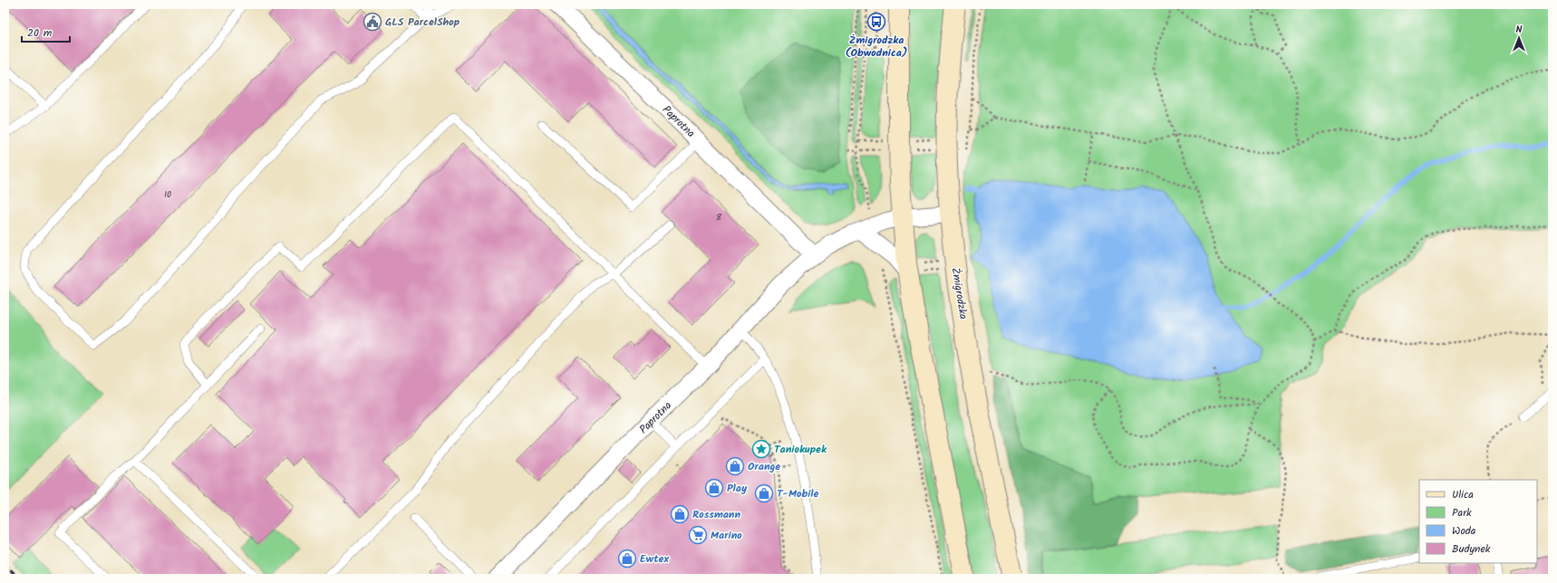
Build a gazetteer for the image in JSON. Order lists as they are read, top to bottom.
{
  "streets": {
    "main road": ["Żmigrodzka"],
    "street": ["Paprotna"]
  },
  "crossings": [
    ["Paprotna", "Żmigrodzka"]
  ],
  "places": {
    "public building": ["GLS ParcelShop"],
    "bus stop": ["Żmigrodzka (Obwodnica)"],
    "place": ["Taniokupek"],
    "shop": [
      "Orange",
      "Play",
      "T-Mobile",
      "Rossmann",
      "Ewtex"
    ],
    "supermarket": ["Marino"]
  },
  "house_numbers": ["10", "8"],
  "legend": [
    "Ulica",
    "Park",
    "Woda",
    "Budynek"
  ],
  "scale_bar": "20 m",
  "north": "top"
}
